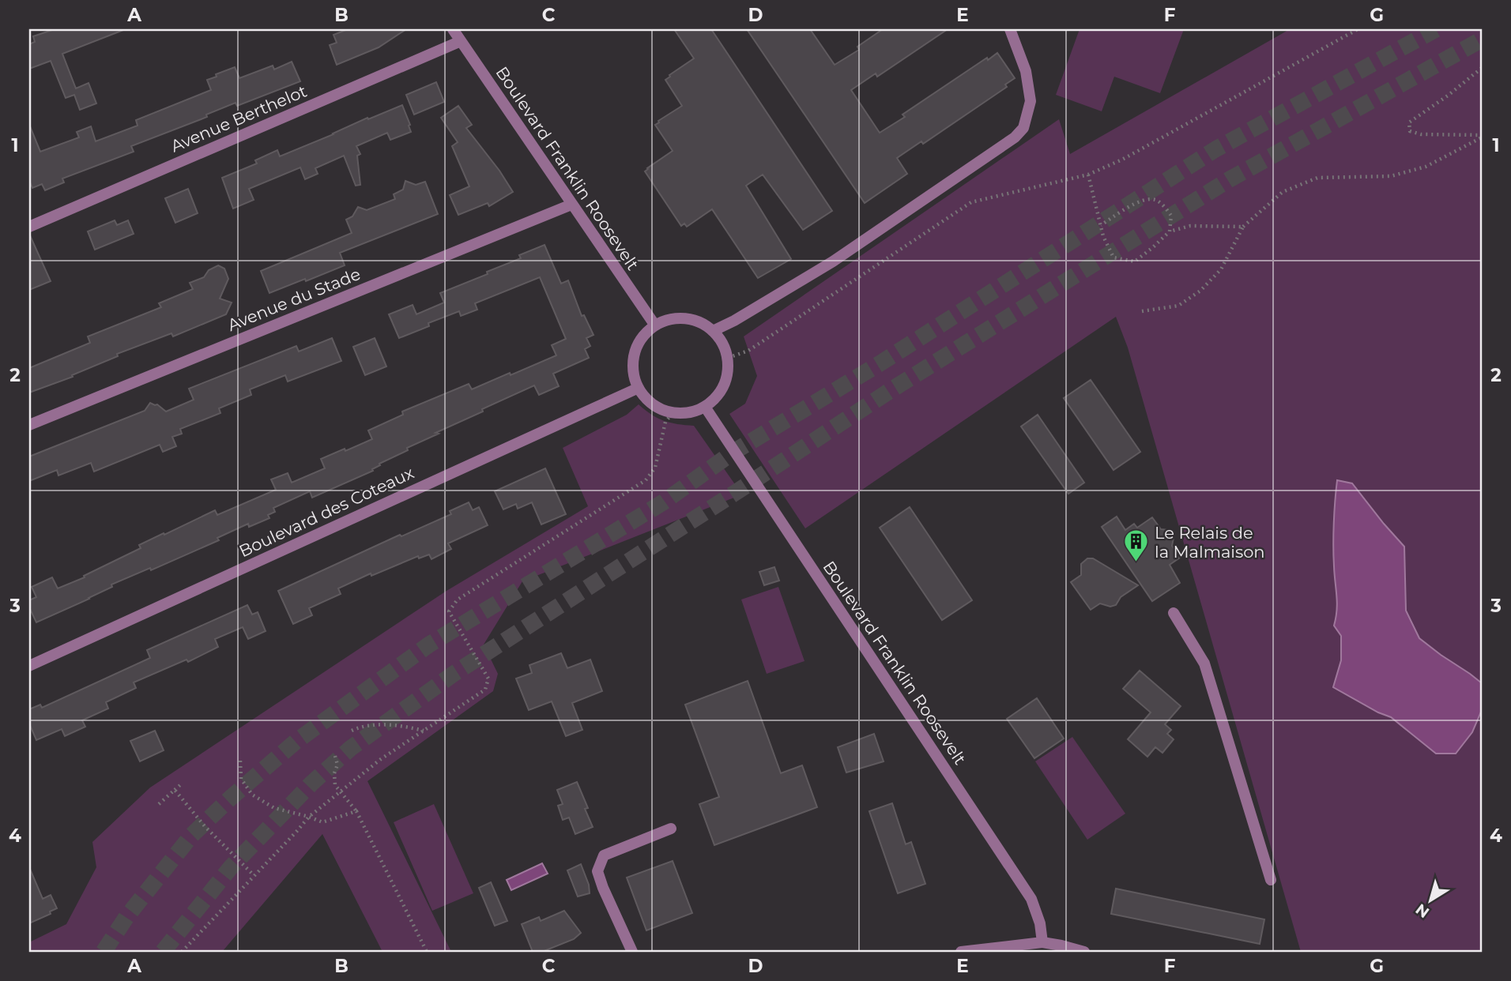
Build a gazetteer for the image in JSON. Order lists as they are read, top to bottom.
{
  "streets": {
    "street": [
      "Avenue Berthelot",
      "Boulevard Franklin Roosevelt",
      "Avenue du Stade",
      "Boulevard des Coteaux"
    ]
  },
  "crossings": [
    ["Avenue Berthelot", "Boulevard Franklin Roosevelt"],
    ["Boulevard Franklin Roosevelt", "Avenue du Stade"],
    ["Boulevard Franklin Roosevelt", "Boulevard des Coteaux"]
  ],
  "places": {
    "building": ["Le Relais de la Malmaison"]
  },
  "north": "bottom left",
  "grid": {
    "columns": [
      "A",
      "B",
      "C",
      "D",
      "E",
      "F",
      "G"
    ],
    "rows": [
      "1",
      "2",
      "3",
      "4"
    ]
  }
}
